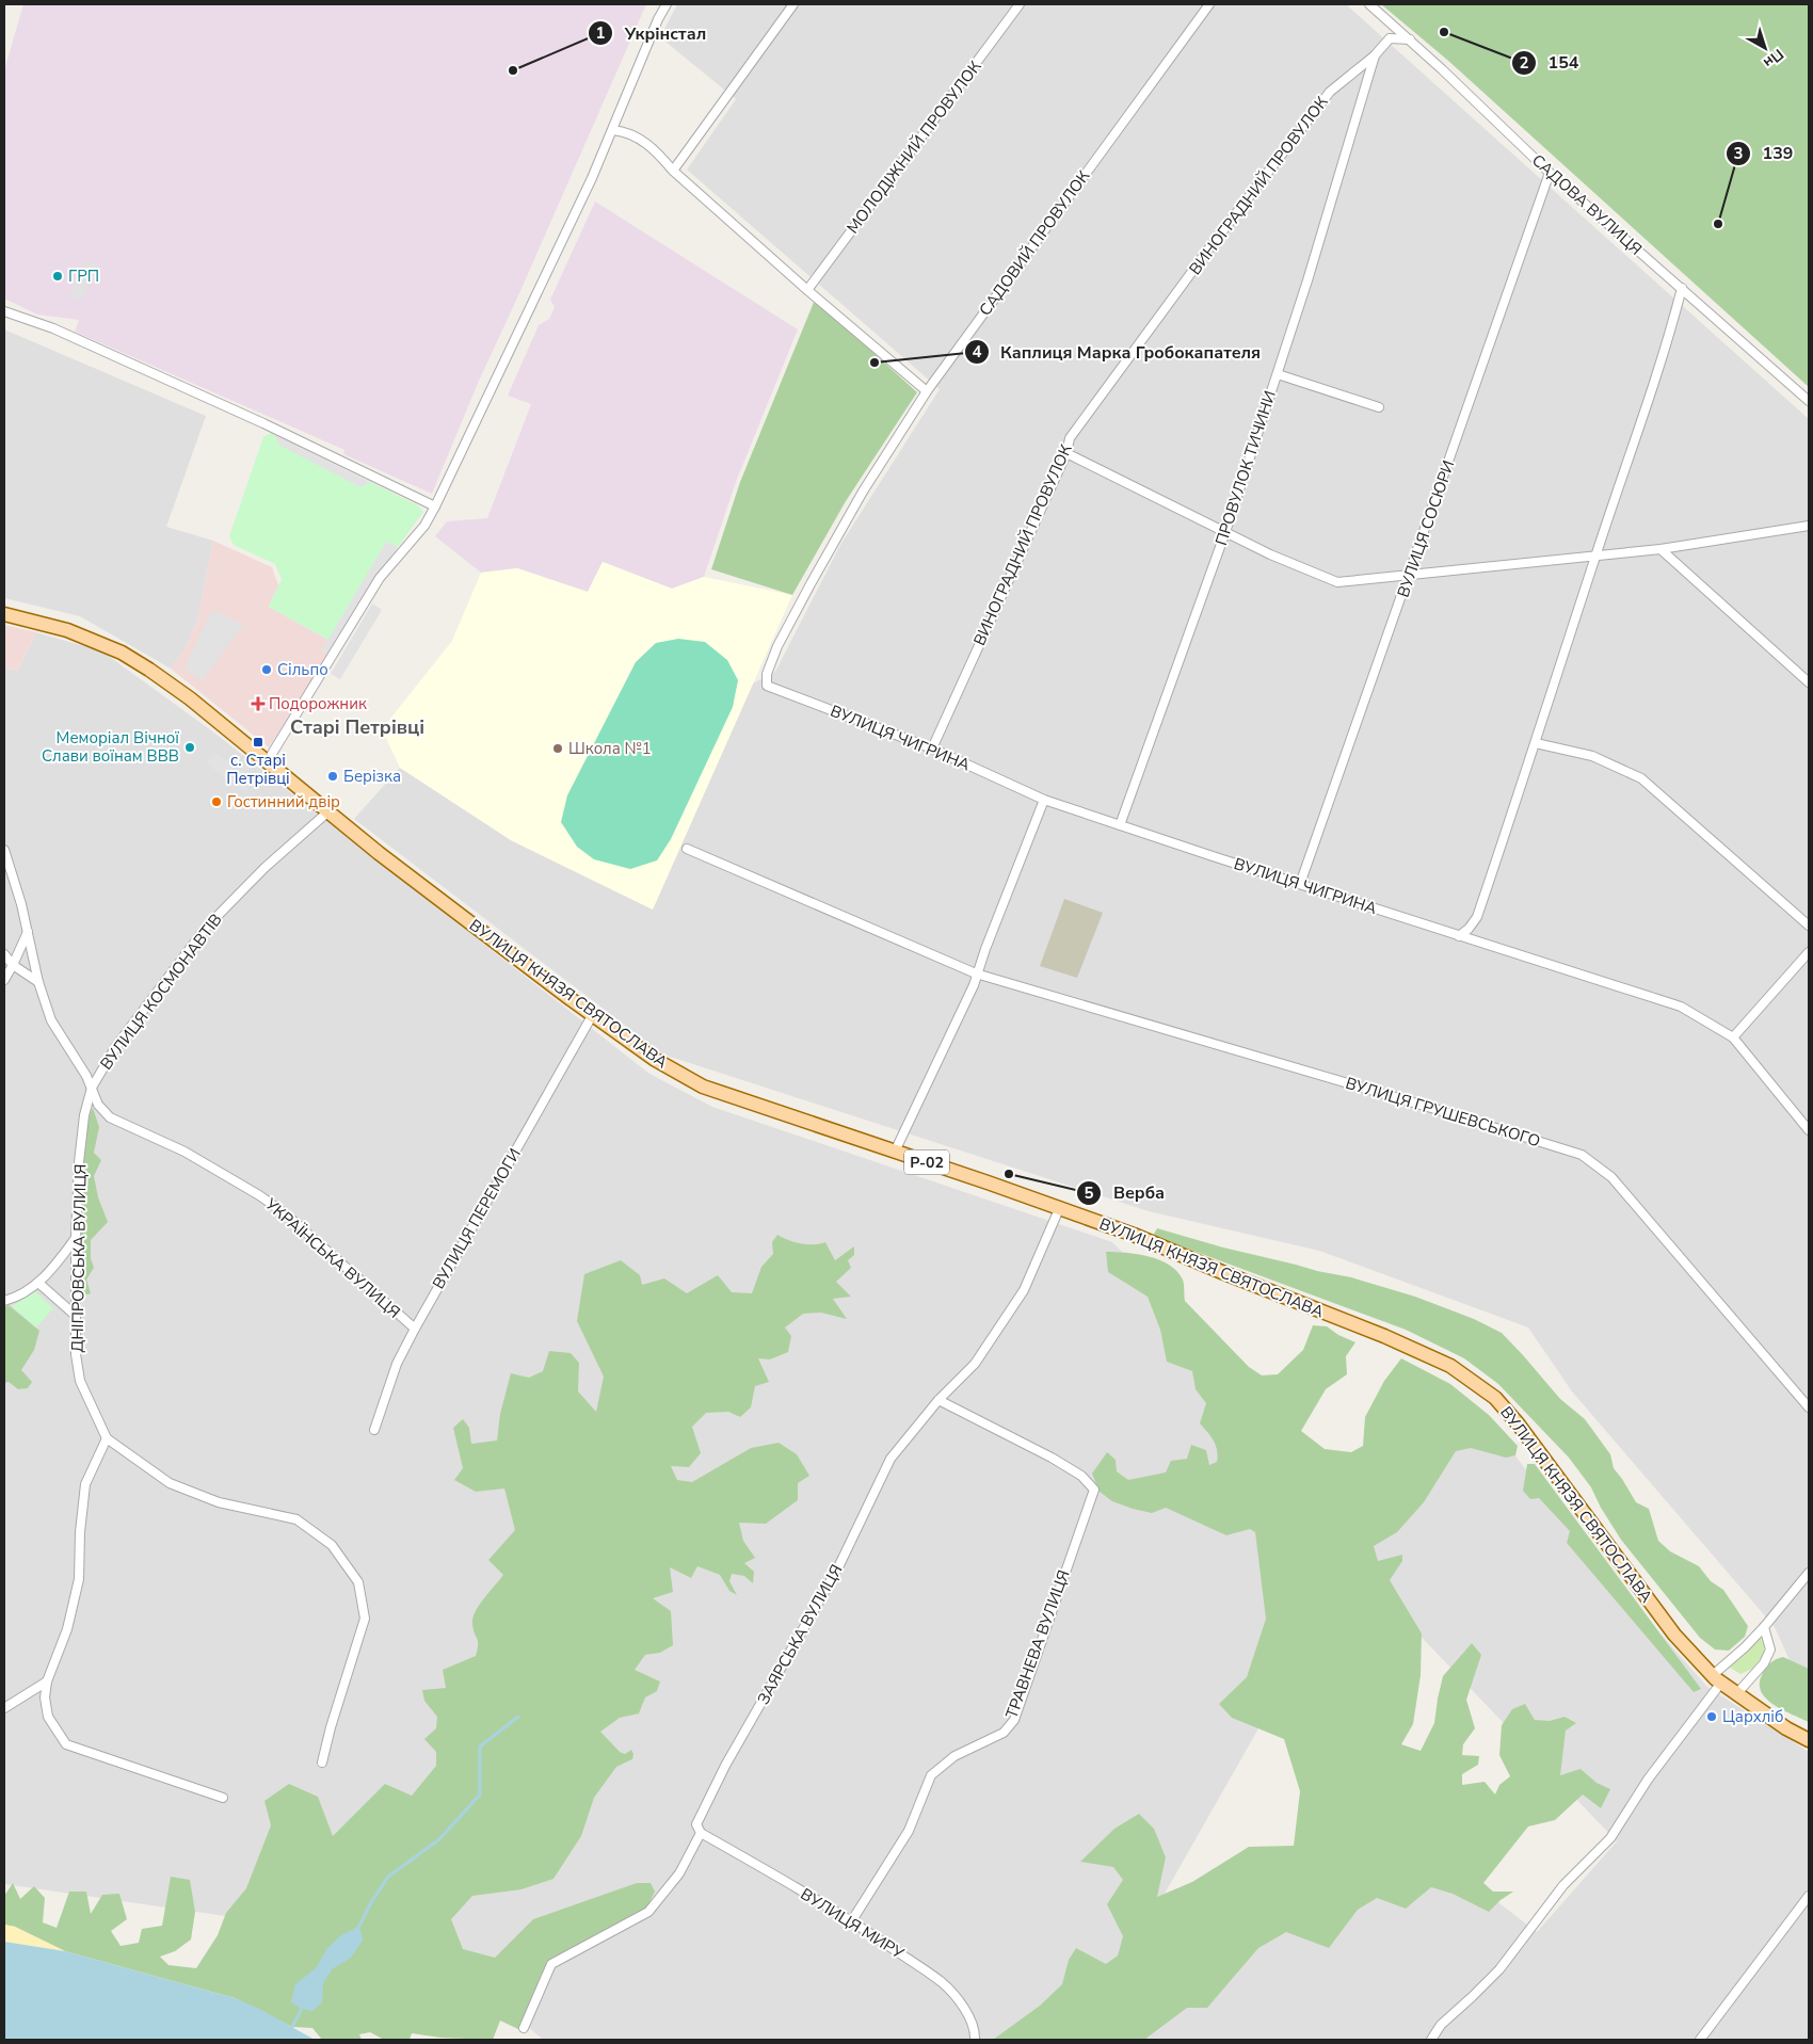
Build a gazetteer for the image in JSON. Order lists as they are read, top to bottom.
{
  "streets": {
    "main road": ["ВУЛИЦЯ КНЯЗЯ СВЯТОСЛАВА", "Р-02"],
    "street": [
      "МОЛОДІЖНИЙ ПРОВУЛОК",
      "ВИНОГРАДНИЙ ПРОВУЛОК",
      "САДОВА ВУЛИЦЯ",
      "САДОВИЙ ПРОВУЛОК",
      "ПРОВУЛОК ТИЧИНИ",
      "ВУЛИЦЯ СОСЮРИ",
      "ВУЛИЦЯ ЧИГРИНА",
      "ВУЛИЦЯ КОСМОНАВТІВ",
      "ВУЛИЦЯ ГРУШЕВСЬКОГО",
      "ВУЛИЦЯ ПЕРЕМОГИ",
      "ДНІПРОВСЬКА ВУЛИЦЯ",
      "УКРАЇНСЬКА ВУЛИЦЯ",
      "ЗАЯРСЬКА ВУЛИЦЯ",
      "ТРАВНЕВА ВУЛИЦЯ",
      "ВУЛИЦЯ МИРУ"
    ]
  },
  "crossings": [
    ["ВИНОГРАДНИЙ ПРОВУЛОК", "ПРОВУЛОК ТИЧИНИ"],
    ["ВИНОГРАДНИЙ ПРОВУЛОК", "ВУЛИЦЯ ЧИГРИНА"],
    ["САДОВА ВУЛИЦЯ", "ВУЛИЦЯ СОСЮРИ"],
    ["САДОВИЙ ПРОВУЛОК", "ВУЛИЦЯ ЧИГРИНА"],
    ["ПРОВУЛОК ТИЧИНИ", "ВУЛИЦЯ ЧИГРИНА"],
    ["ВУЛИЦЯ СОСЮРИ", "ВУЛИЦЯ ЧИГРИНА"],
    ["ВУЛИЦЯ КОСМОНАВТІВ", "ВУЛИЦЯ КНЯЗЯ СВЯТОСЛАВА"],
    ["ВУЛИЦЯ КОСМОНАВТІВ", "ДНІПРОВСЬКА ВУЛИЦЯ"],
    ["ВУЛИЦЯ КОСМОНАВТІВ", "УКРАЇНСЬКА ВУЛИЦЯ"],
    ["ВУЛИЦЯ КНЯЗЯ СВЯТОСЛАВА", "ВУЛИЦЯ ПЕРЕМОГИ"],
    ["ВУЛИЦЯ КНЯЗЯ СВЯТОСЛАВА", "ЗАЯРСЬКА ВУЛИЦЯ"],
    ["ВУЛИЦЯ ПЕРЕМОГИ", "УКРАЇНСЬКА ВУЛИЦЯ"],
    ["ДНІПРОВСЬКА ВУЛИЦЯ", "УКРАЇНСЬКА ВУЛИЦЯ"],
    ["ЗАЯРСЬКА ВУЛИЦЯ", "ТРАВНЕВА ВУЛИЦЯ"],
    ["ЗАЯРСЬКА ВУЛИЦЯ", "ВУЛИЦЯ МИРУ"],
    ["ТРАВНЕВА ВУЛИЦЯ", "ВУЛИЦЯ МИРУ"]
  ],
  "districts": ["Старі Петрівці"],
  "places": {
    "other": [
      "154",
      "Укрінстал",
      "139",
      "ГРП",
      "Каплиця Марка Гробокапателя",
      "Сільпо",
      "Меморіал Вічної Слави воїнам ВВВ",
      "Школа №1",
      "Берізка",
      "Гостинний двір",
      "Верба",
      "Цархліб"
    ],
    "health": ["Подорожник"],
    "transit": ["с. Старі Петрівці"]
  },
  "north": "bottom right"
}
